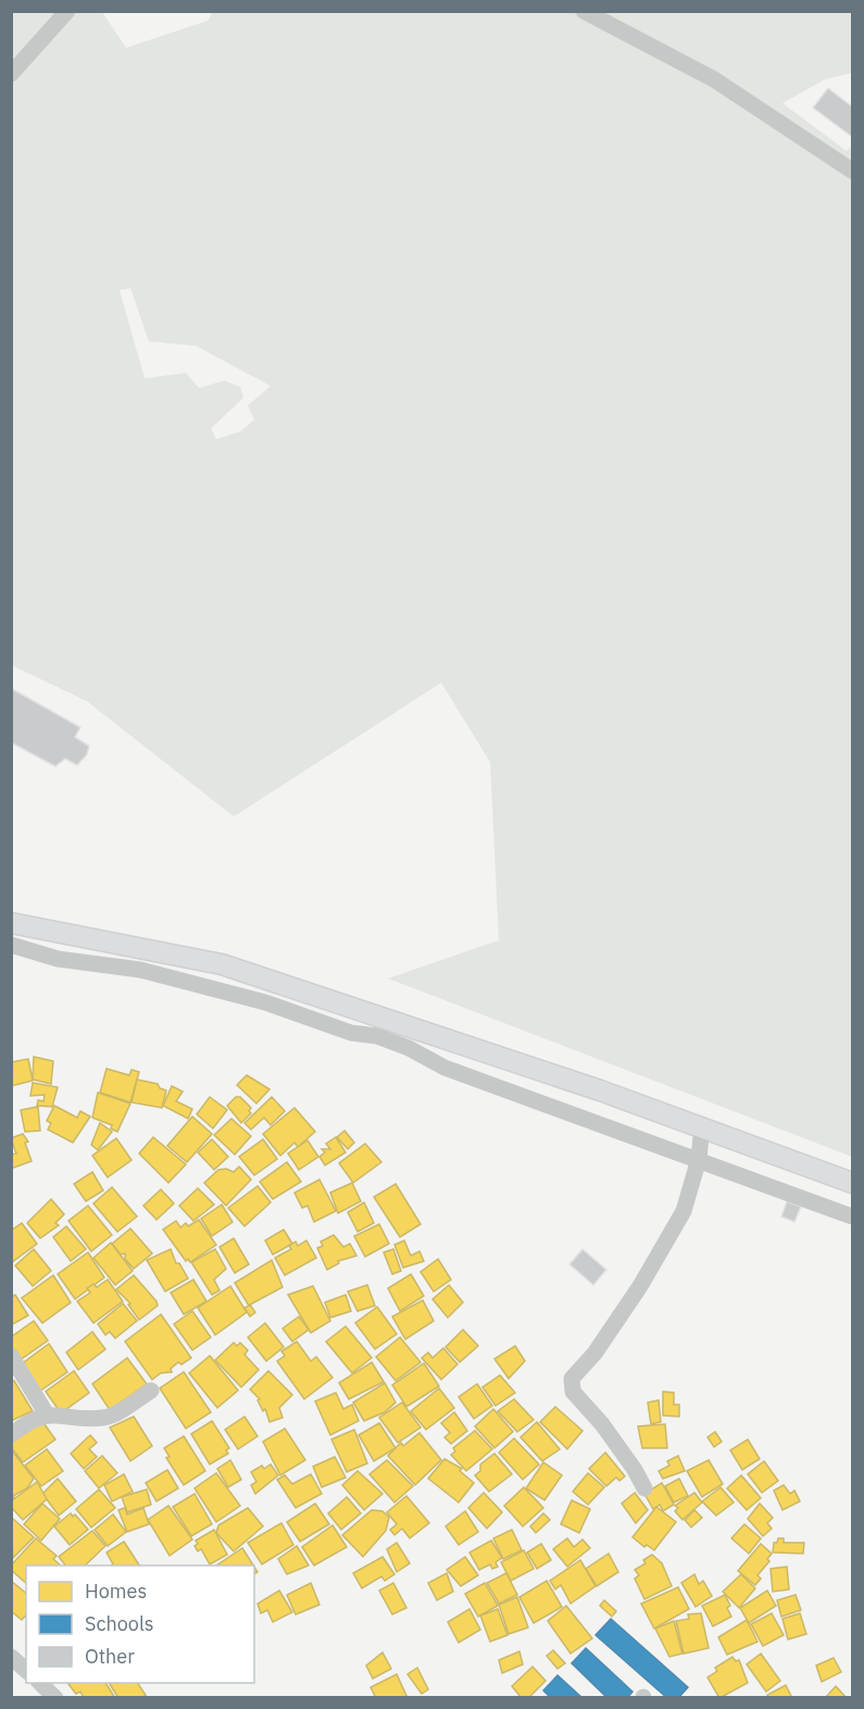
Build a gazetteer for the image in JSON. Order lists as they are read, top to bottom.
{
  "legend": ["Homes", "Schools", "Other"]
}
